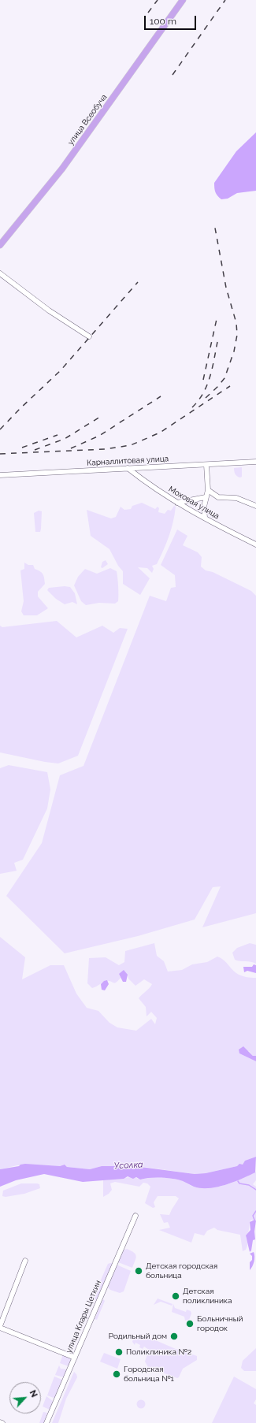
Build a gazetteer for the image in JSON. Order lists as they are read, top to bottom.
{
  "streets": {
    "main road": ["улица Всеобуча"],
    "street": ["Карналлитовая улица", "Моховая улица", "улица Клары Цеткин"]
  },
  "crossings": [
    ["Карналлитовая улица", "Моховая улица"]
  ],
  "water": ["Усолка"],
  "places": [
    "Детская городская больница",
    "Детская поликлиника",
    "Больничный городок",
    "Родильный дом",
    "Поликлиника №2",
    "Городская больница №1"
  ],
  "scale_bar": "100 m",
  "north": "top right"
}
